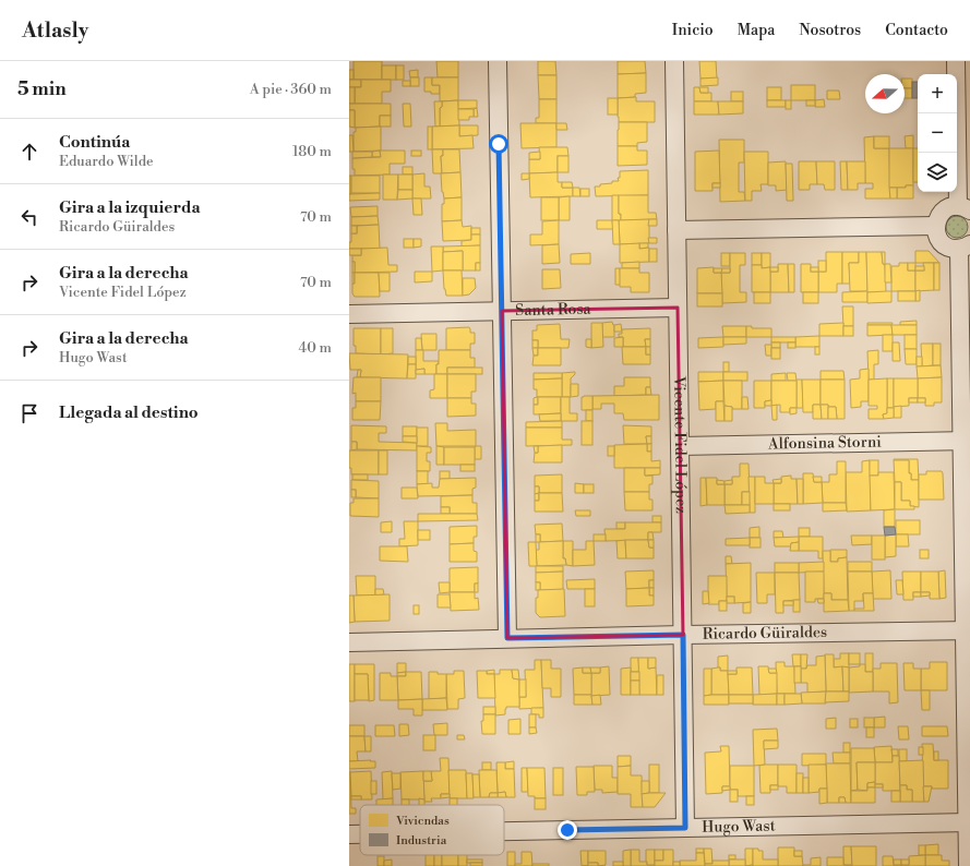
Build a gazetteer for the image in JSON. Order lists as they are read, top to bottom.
{
  "streets": {
    "street": [
      "Santa Rosa",
      "Alfonsina Storni",
      "Vicente Fidel López",
      "Ricardo Güiraldes",
      "Hugo Wast"
    ]
  },
  "crossings": [
    ["Santa Rosa", "Vicente Fidel López"],
    ["Alfonsina Storni", "Vicente Fidel López"],
    ["Vicente Fidel López", "Ricardo Güiraldes"],
    ["Vicente Fidel López", "Hugo Wast"]
  ],
  "legend": ["Viviendas", "Industria"],
  "north": "left",
  "page": {
    "header": "Atlasly",
    "nav": [
      "Inicio",
      "Mapa",
      "Nosotros",
      "Contacto"
    ],
    "heading": ["5 min", "A pie · 360 m"],
    "map_buttons": ["+", "−"],
    "list": [
      ["Continúa", "Eduardo Wilde", "180 m"],
      ["Gira a la izquierda", "Ricardo Güiraldes", "70 m"],
      ["Gira a la derecha", "Vicente Fidel López", "70 m"],
      ["Gira a la derecha", "Hugo Wast", "40 m"],
      "Llegada al destino"
    ]
  }
}
